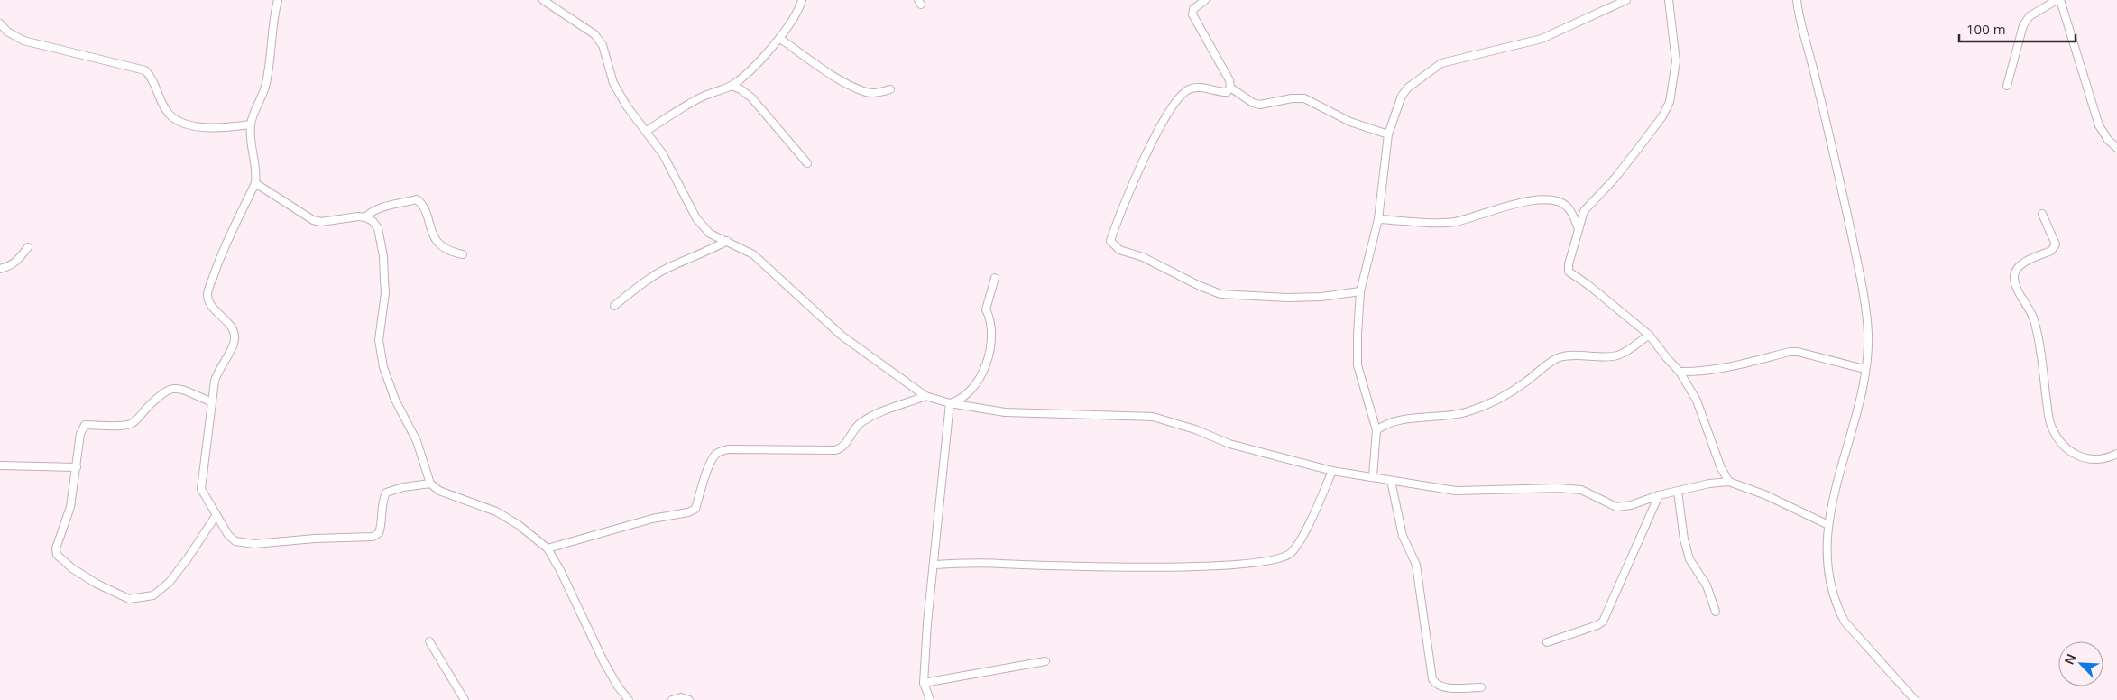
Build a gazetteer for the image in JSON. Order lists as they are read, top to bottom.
{
  "scale_bar": "100 m",
  "north": "top left"
}
